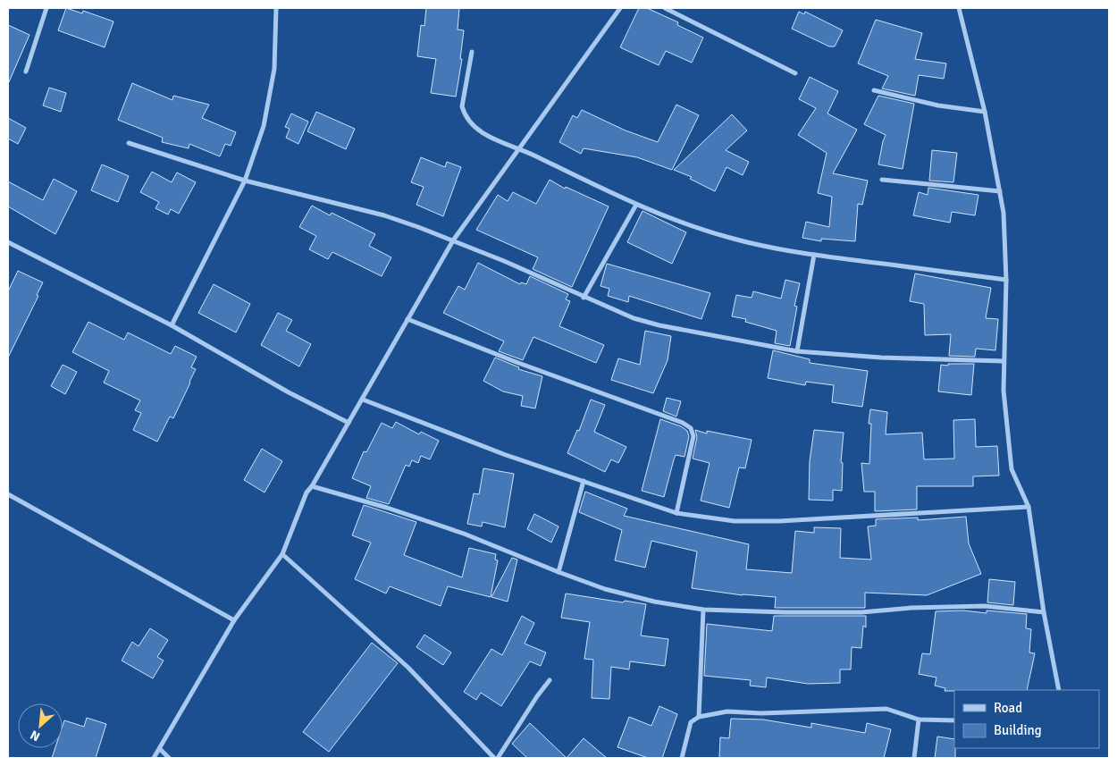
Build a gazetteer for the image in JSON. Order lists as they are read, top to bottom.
{
  "legend": ["Road", "Building"],
  "north": "bottom left"
}
